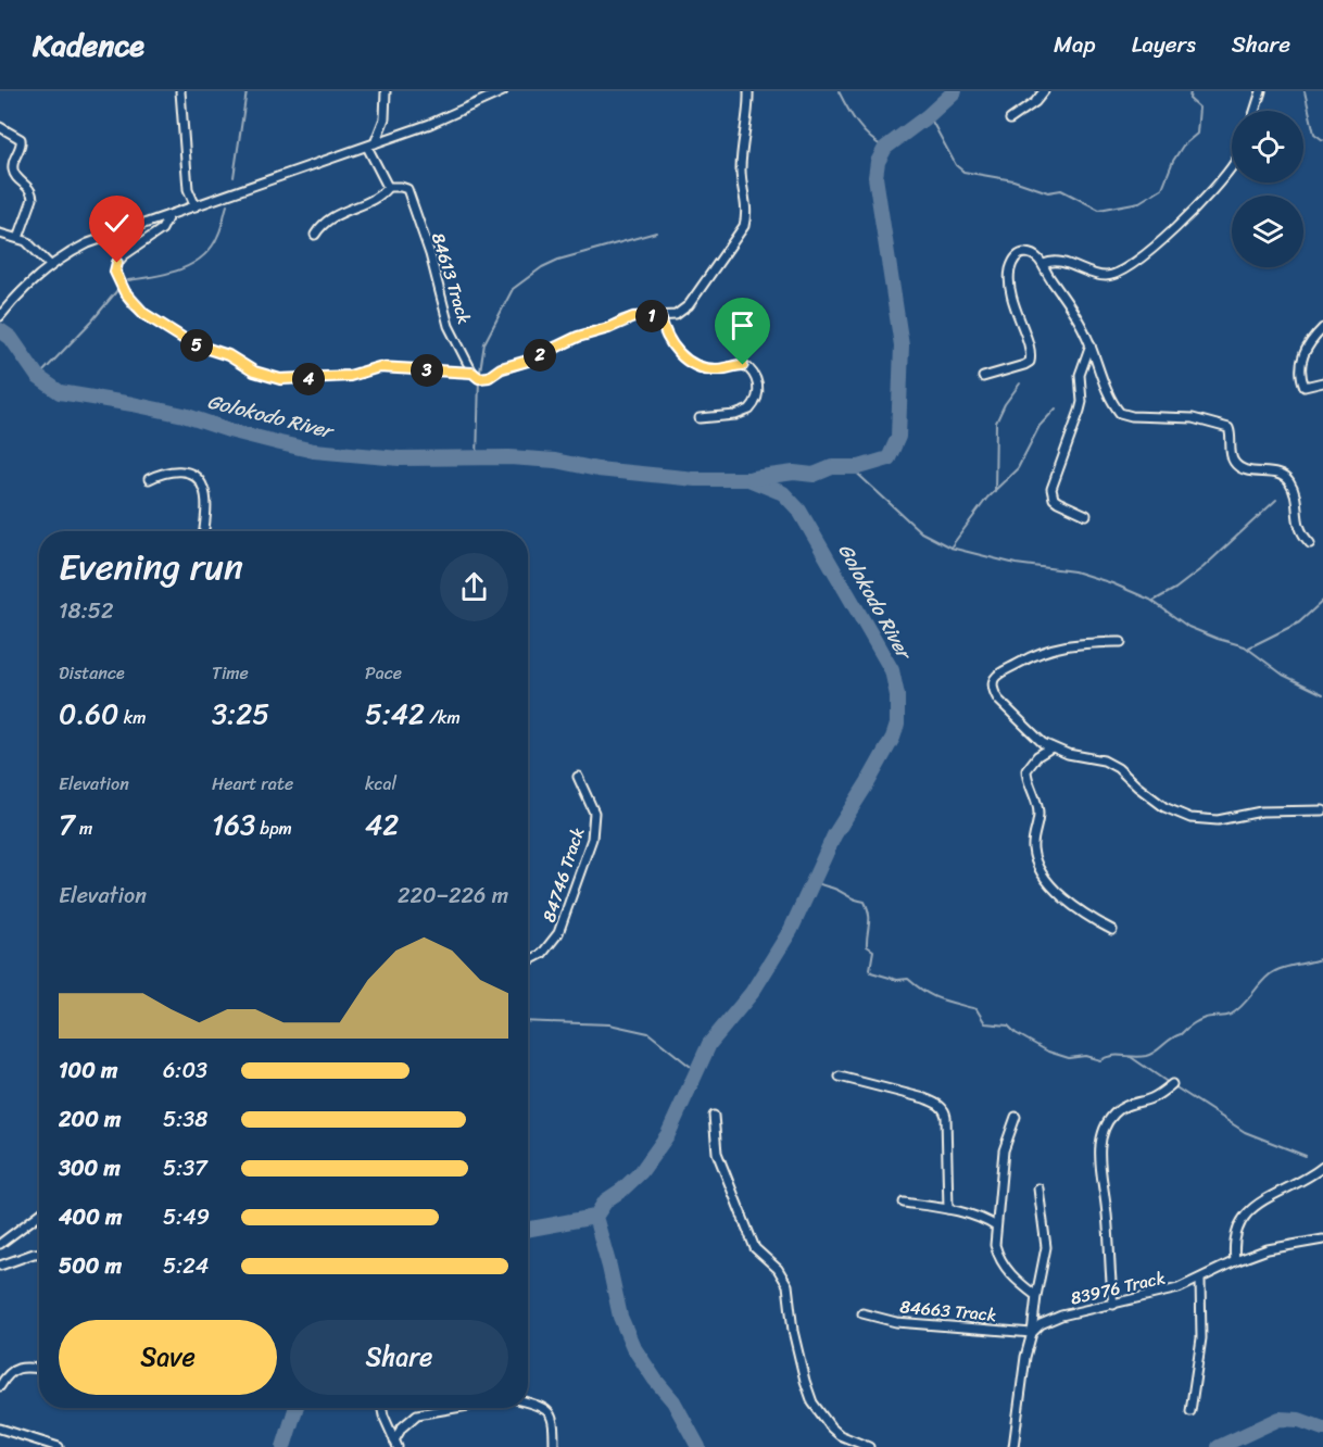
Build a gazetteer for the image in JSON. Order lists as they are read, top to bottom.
{
  "streets": {
    "street": [
      "84613 Track",
      "84746 Track",
      "83976 Track",
      "84663 Track"
    ]
  },
  "crossings": [
    ["83976 Track", "84663 Track"]
  ],
  "water": ["Golokodo River"],
  "page": {
    "header": "Kadence",
    "nav": ["Map", "Layers", "Share"],
    "pins": [
      "1",
      "5",
      "2",
      "3",
      "4"
    ],
    "heading": ["Evening run", "18:52"],
    "stats": [
      ["Distance", "0.60 km"],
      ["Time", "3:25"],
      ["Pace", "5:42 /km"],
      ["Elevation", "7 m"],
      ["Heart rate", "163 bpm"],
      ["kcal", "42"]
    ],
    "chart": ["Elevation", "220–226 m"],
    "list": [
      {
        "name": "100 m",
        "note": "6:03"
      },
      {
        "name": "200 m",
        "note": "5:38"
      },
      {
        "name": "300 m",
        "note": "5:37"
      },
      {
        "name": "400 m",
        "note": "5:49"
      },
      {
        "name": "500 m",
        "note": "5:24"
      }
    ],
    "buttons": ["Save", "Share"]
  }
}
